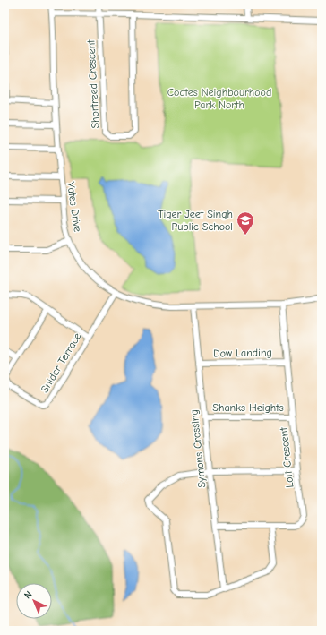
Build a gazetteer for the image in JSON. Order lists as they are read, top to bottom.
{
  "streets": {
    "street": [
      "Shortreed Crescent",
      "Yates Drive",
      "Dow Landing",
      "Snider Terrace",
      "Shanks Heights",
      "Symons Crossing",
      "Lott Crescent"
    ]
  },
  "crossings": [
    ["Yates Drive", "Snider Terrace"],
    ["Yates Drive", "Symons Crossing"],
    ["Yates Drive", "Lott Crescent"],
    ["Dow Landing", "Symons Crossing"],
    ["Dow Landing", "Lott Crescent"],
    ["Shanks Heights", "Symons Crossing"],
    ["Shanks Heights", "Lott Crescent"],
    ["Symons Crossing", "Lott Crescent"]
  ],
  "parks": ["Coates Neighbourhood Park North"],
  "places": {
    "school or university": ["Tiger Jeet Singh Public School"]
  },
  "north": "top left"
}
